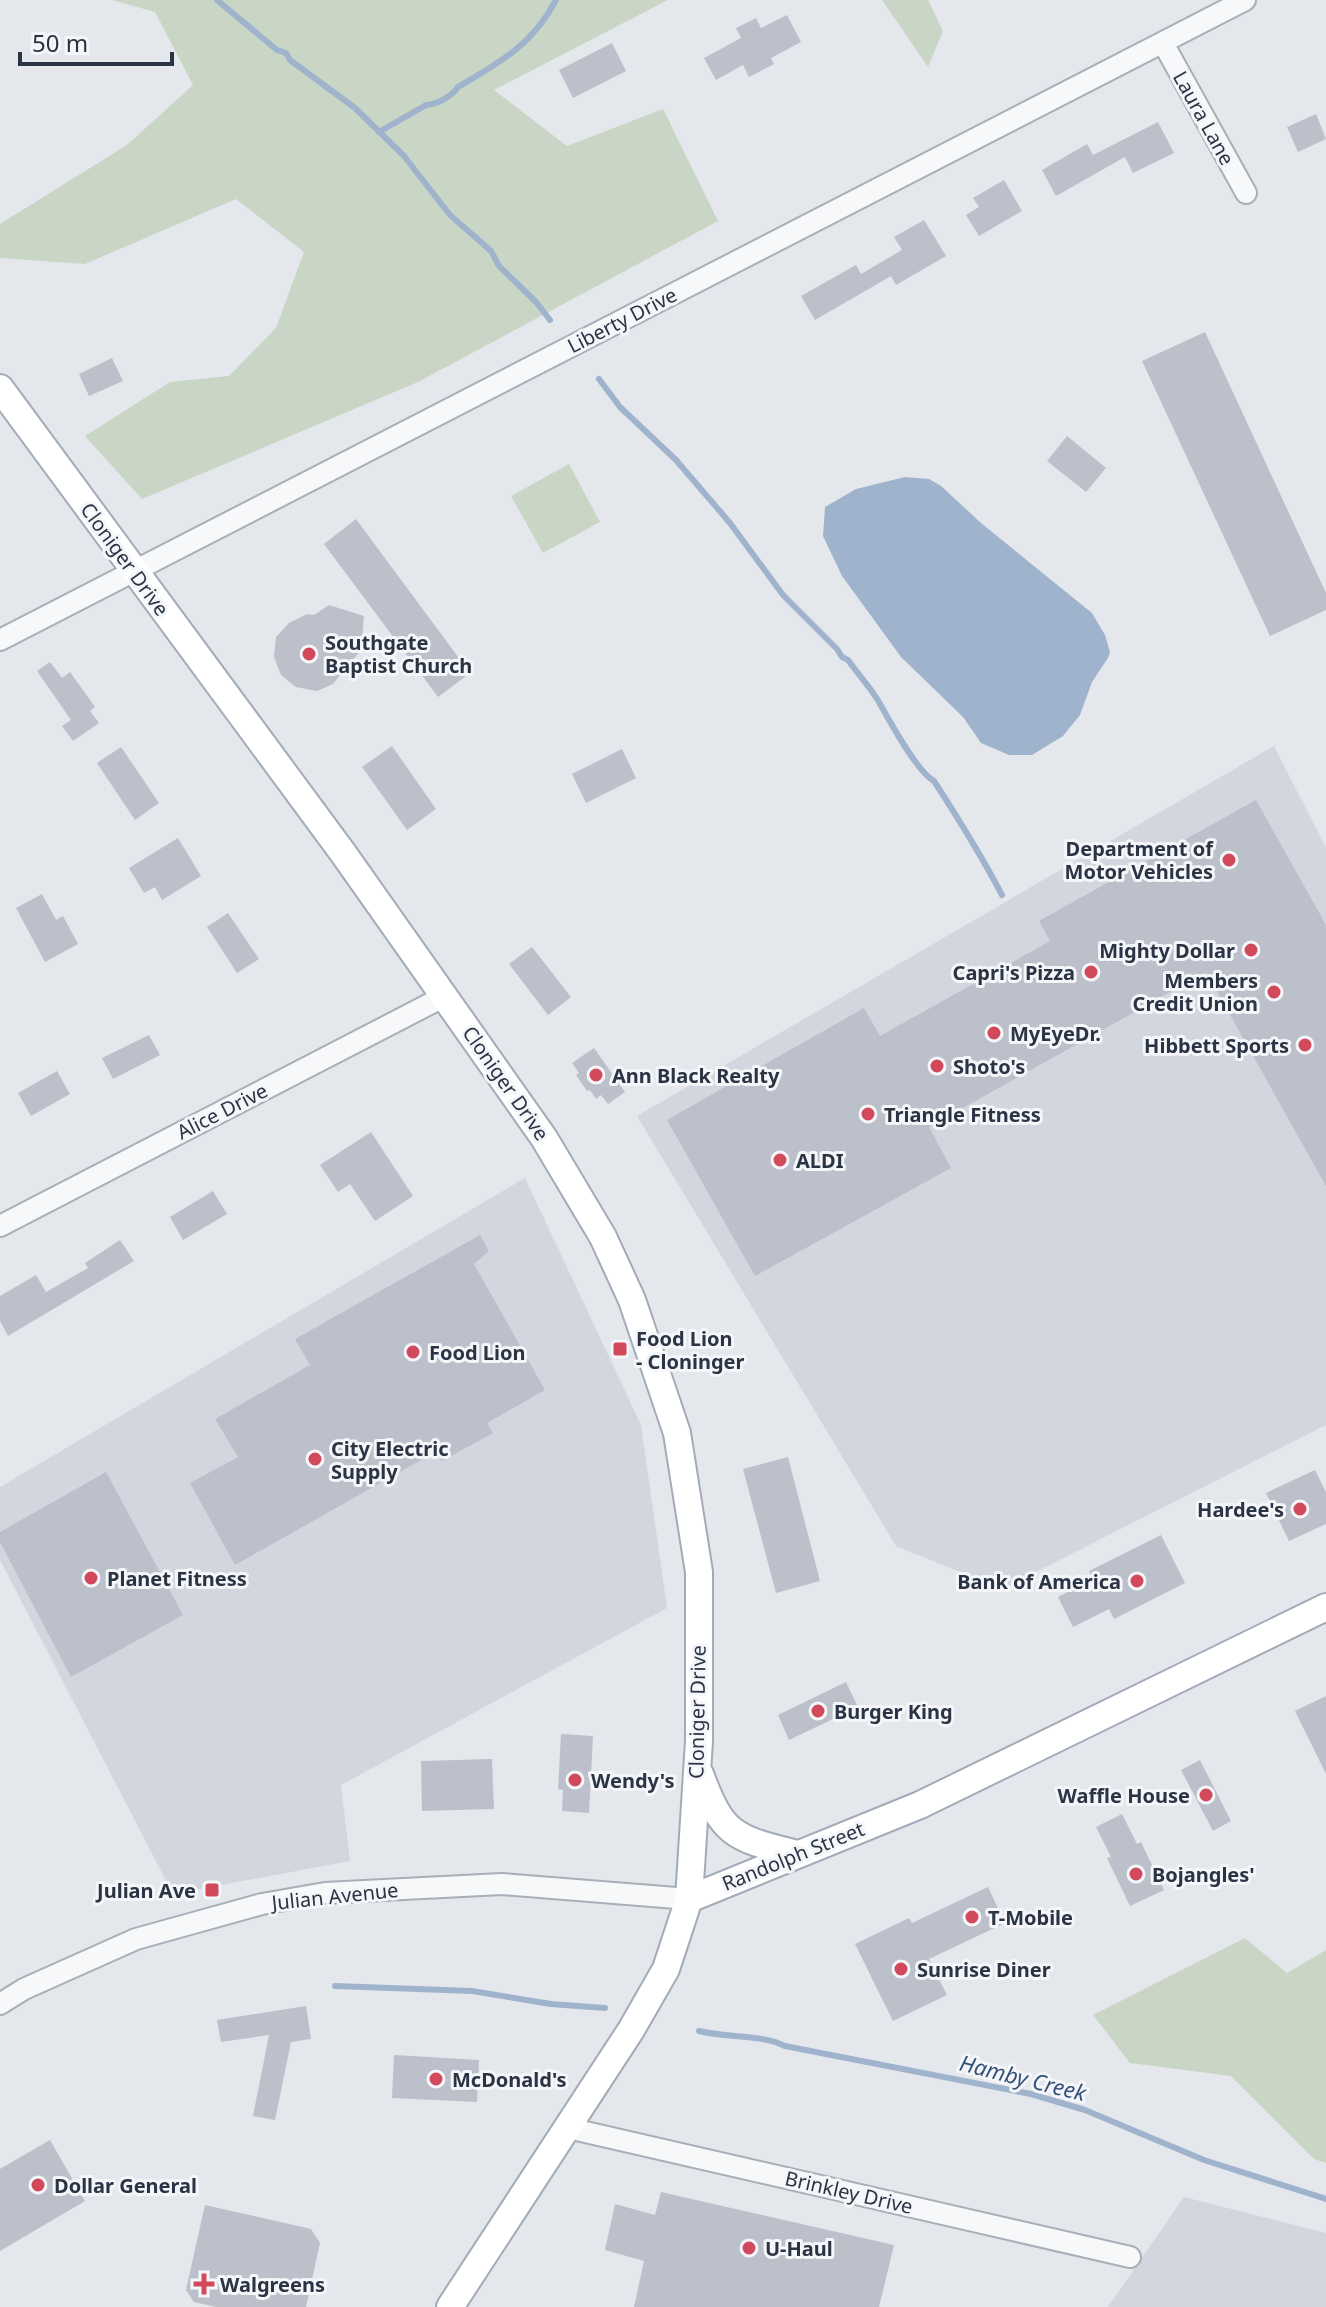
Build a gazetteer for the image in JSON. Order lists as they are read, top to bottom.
{
  "streets": {
    "main road": ["Cloniger Drive", "Randolph Street"],
    "street": [
      "Laura Lane",
      "Liberty Drive",
      "Alice Drive",
      "Julian Avenue",
      "Brinkley Drive"
    ]
  },
  "crossings": [
    ["Laura Lane", "Liberty Drive"],
    ["Liberty Drive", "Cloniger Drive"],
    ["Cloniger Drive", "Alice Drive"],
    ["Cloniger Drive", "Randolph Street"],
    ["Cloniger Drive", "Julian Avenue"],
    ["Randolph Street", "Julian Avenue"]
  ],
  "water": ["Hamby Creek"],
  "places": {
    "other": [
      "Southgate Baptist Church",
      "Department of Motor Vehicles",
      "Mighty Dollar",
      "Capri's Pizza",
      "Members Credit Union",
      "MyEyeDr.",
      "Hibbett Sports",
      "Shoto's",
      "Ann Black Realty",
      "Triangle Fitness",
      "ALDI",
      "Food Lion",
      "City Electric Supply",
      "Hardee's",
      "Planet Fitness",
      "Bank of America",
      "Burger King",
      "Wendy's",
      "Waffle House",
      "Bojangles'",
      "T-Mobile",
      "Sunrise Diner",
      "McDonald's",
      "Dollar General",
      "U-Haul"
    ],
    "transit": ["Food Lion - Cloninger", "Julian Ave"],
    "health": ["Walgreens"]
  },
  "scale_bar": "50 m"
}
